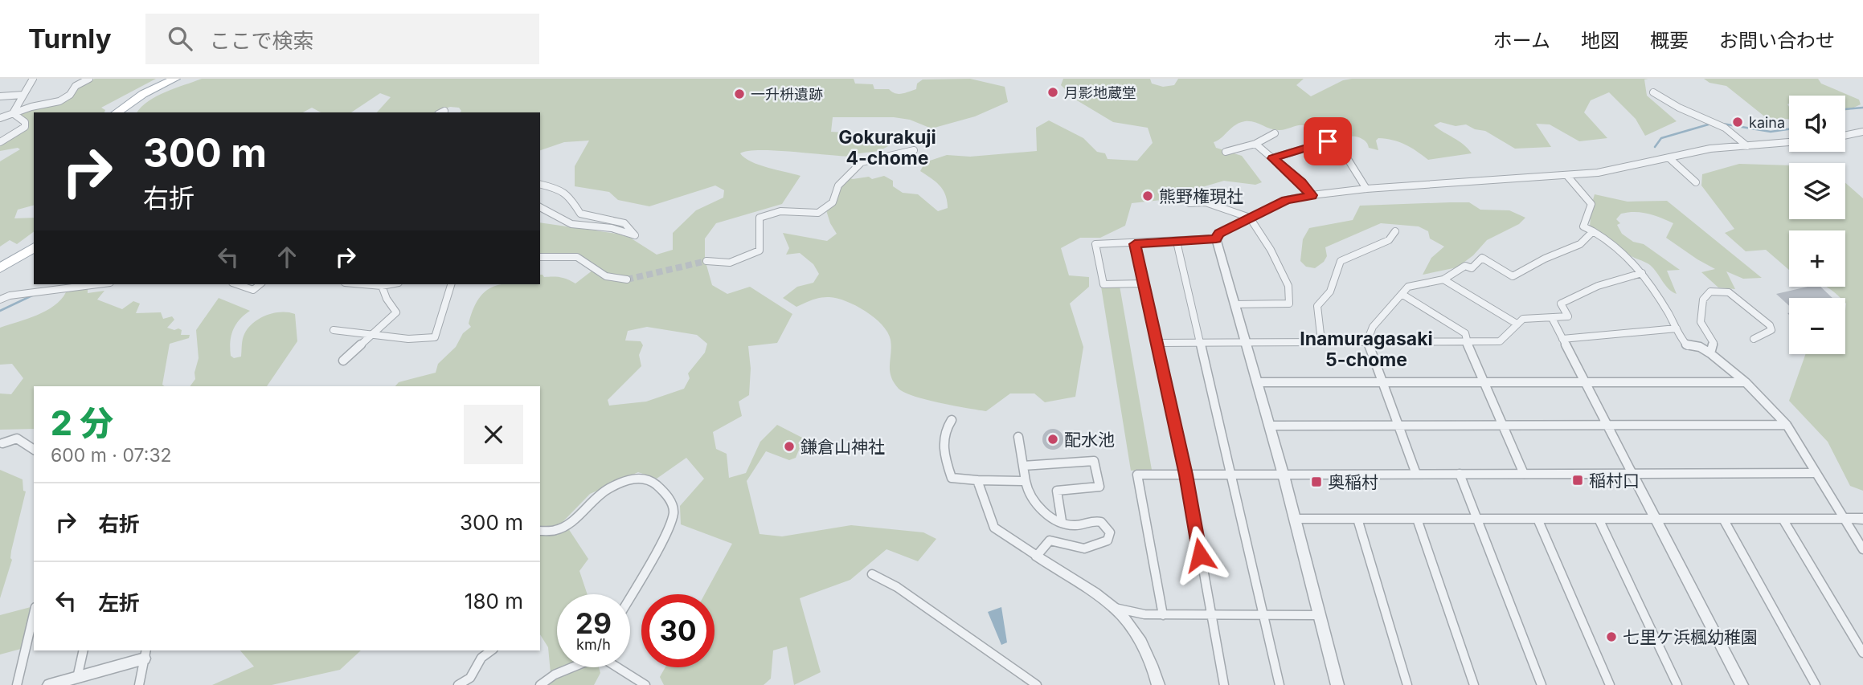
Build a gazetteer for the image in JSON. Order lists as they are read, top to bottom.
{
  "districts": ["Gokurakuji 4-chome", "Inamuragasaki 5-chome"],
  "places": {
    "other": [
      "月影地蔵堂",
      "一升枡遺跡",
      "kaina",
      "熊野権現社",
      "配水池",
      "鎌倉山神社",
      "七里ケ浜楓幼稚園"
    ],
    "transit": ["稲村口", "奥稲村"]
  },
  "page": {
    "header": "Turnly",
    "search": "ここで検索",
    "nav": [
      "ホーム",
      "地図",
      "概要",
      "お問い合わせ"
    ],
    "map_buttons": ["+", "−"],
    "turn": ["300 m", "右折"],
    "heading": ["2 分", "600 m · 07:32"],
    "list": [
      {
        "name": "右折",
        "value": "300 m"
      },
      {
        "name": "左折",
        "value": "180 m"
      }
    ],
    "speed": "29 km/h",
    "limit": "30"
  }
}
